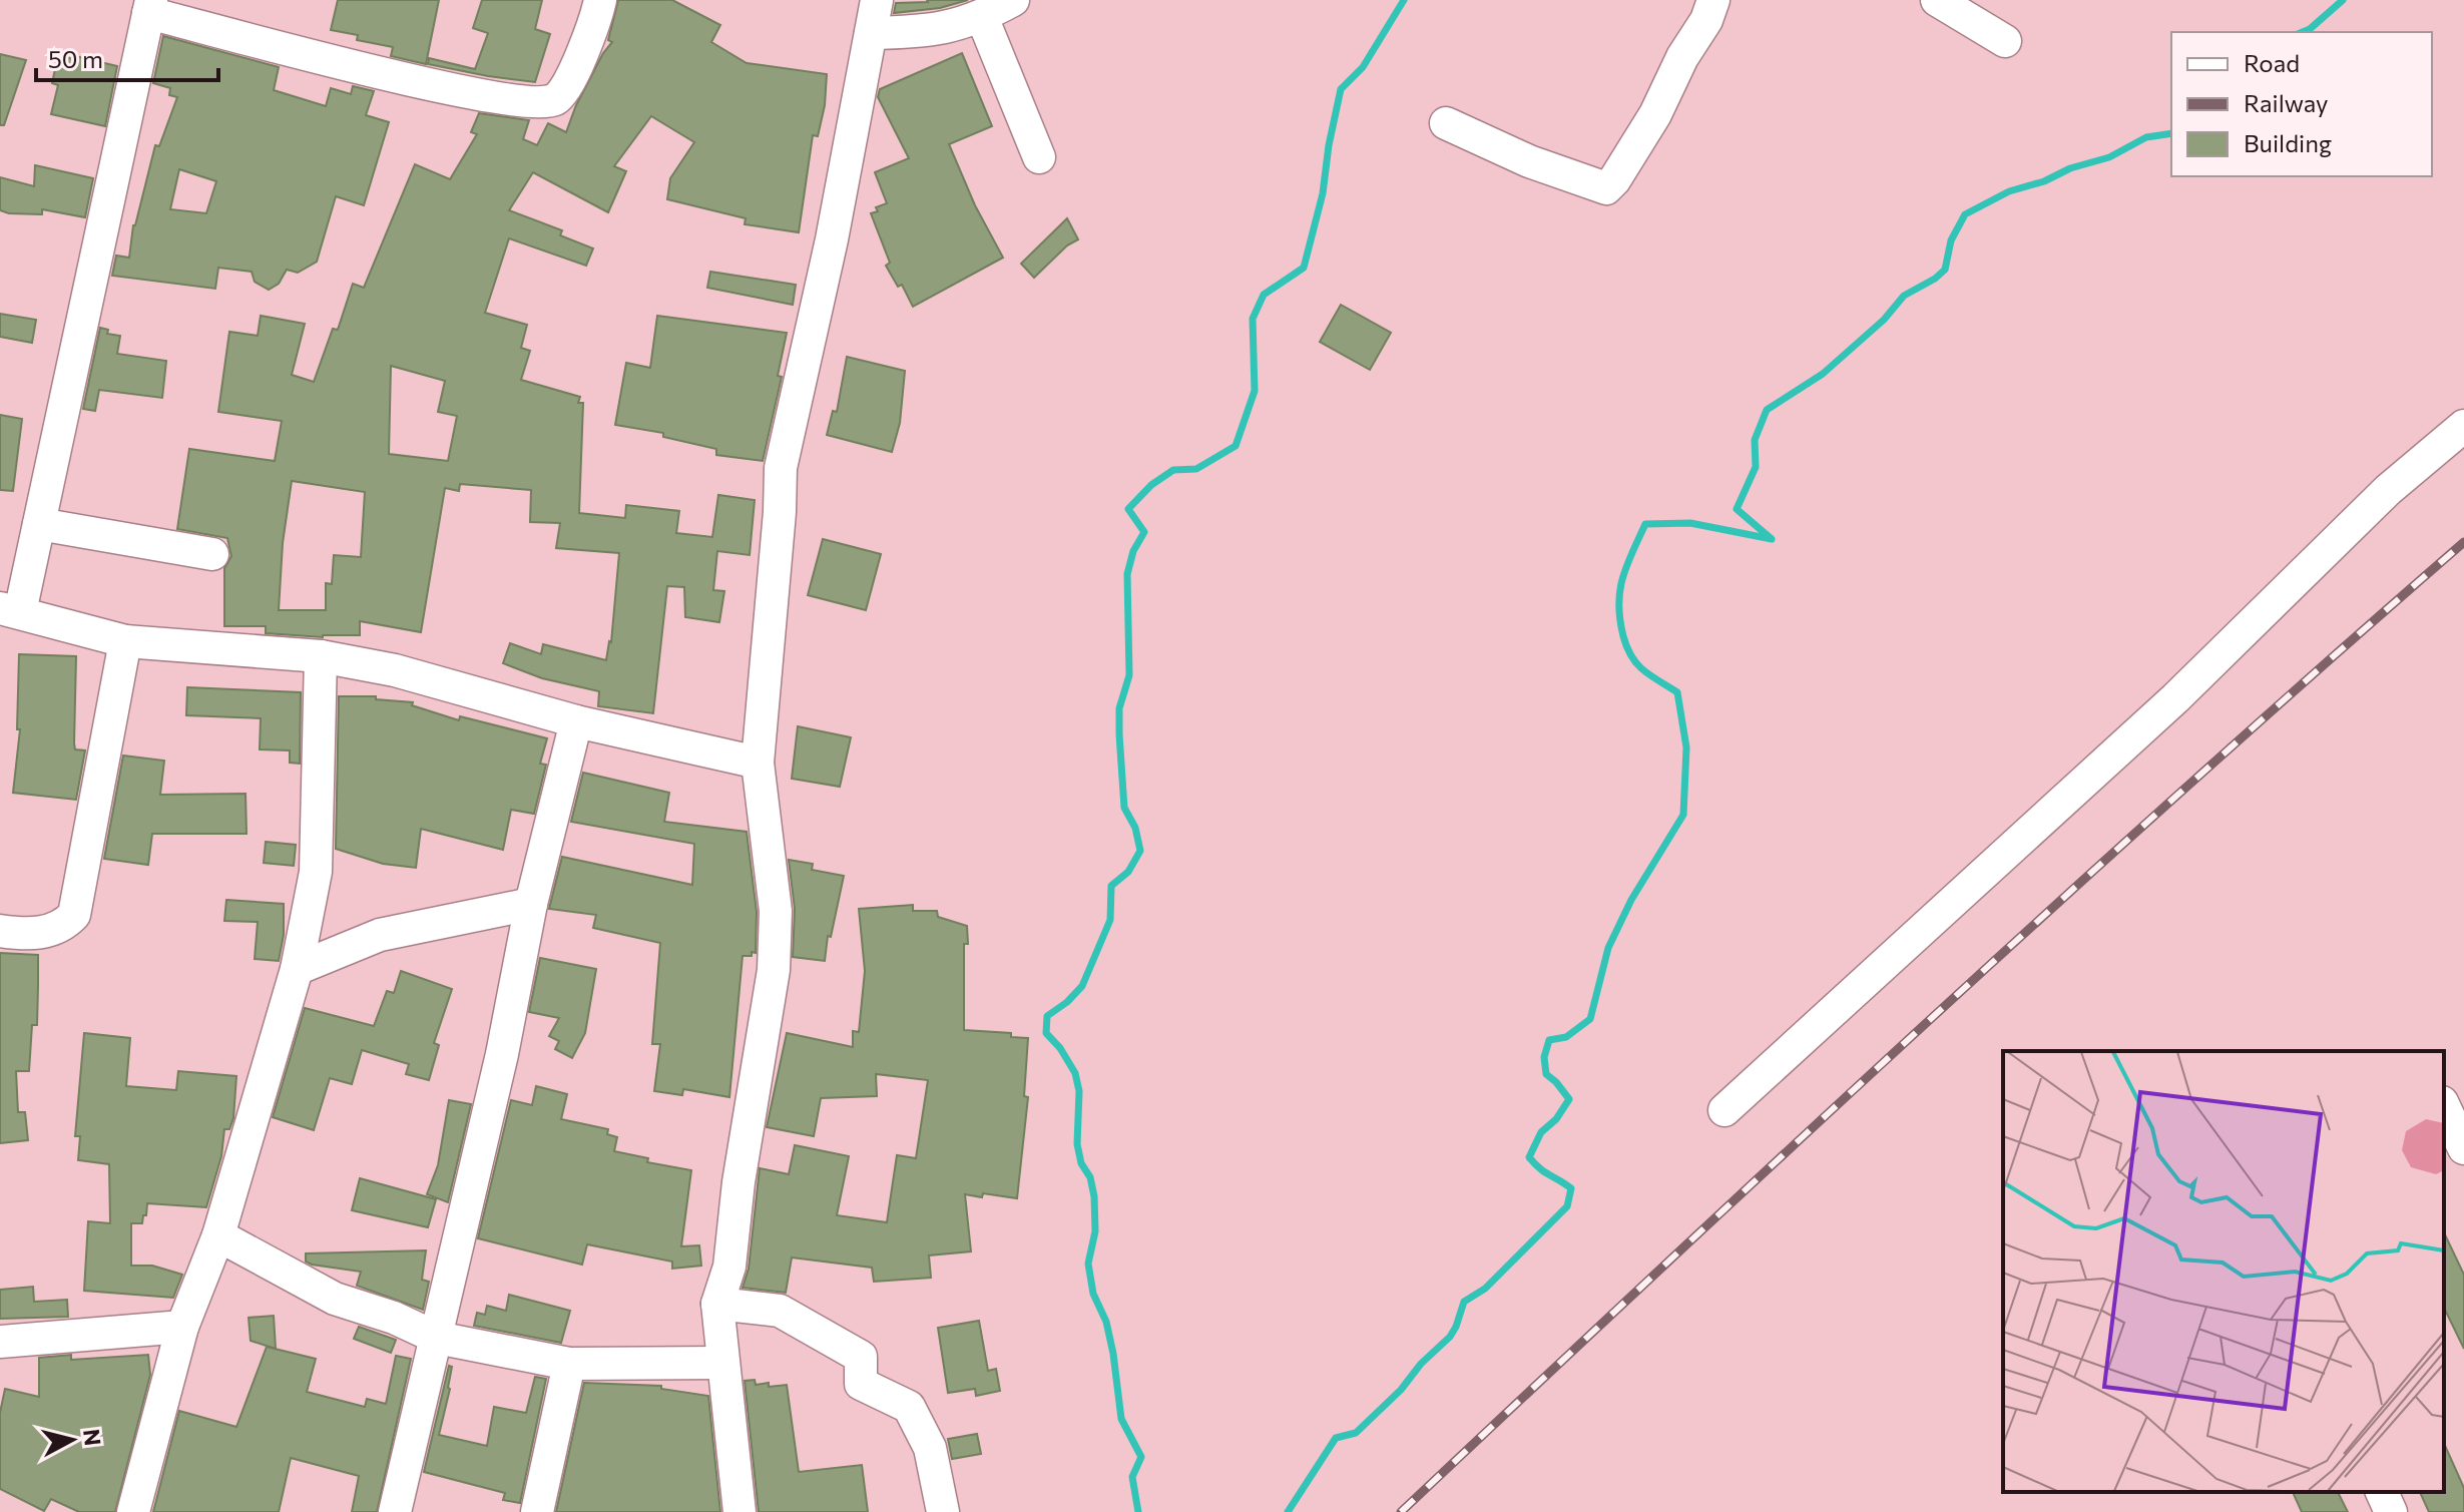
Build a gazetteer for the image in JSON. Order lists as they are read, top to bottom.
{
  "legend": ["Road", "Railway", "Building"],
  "scale_bar": "50 m",
  "north": "right"
}
